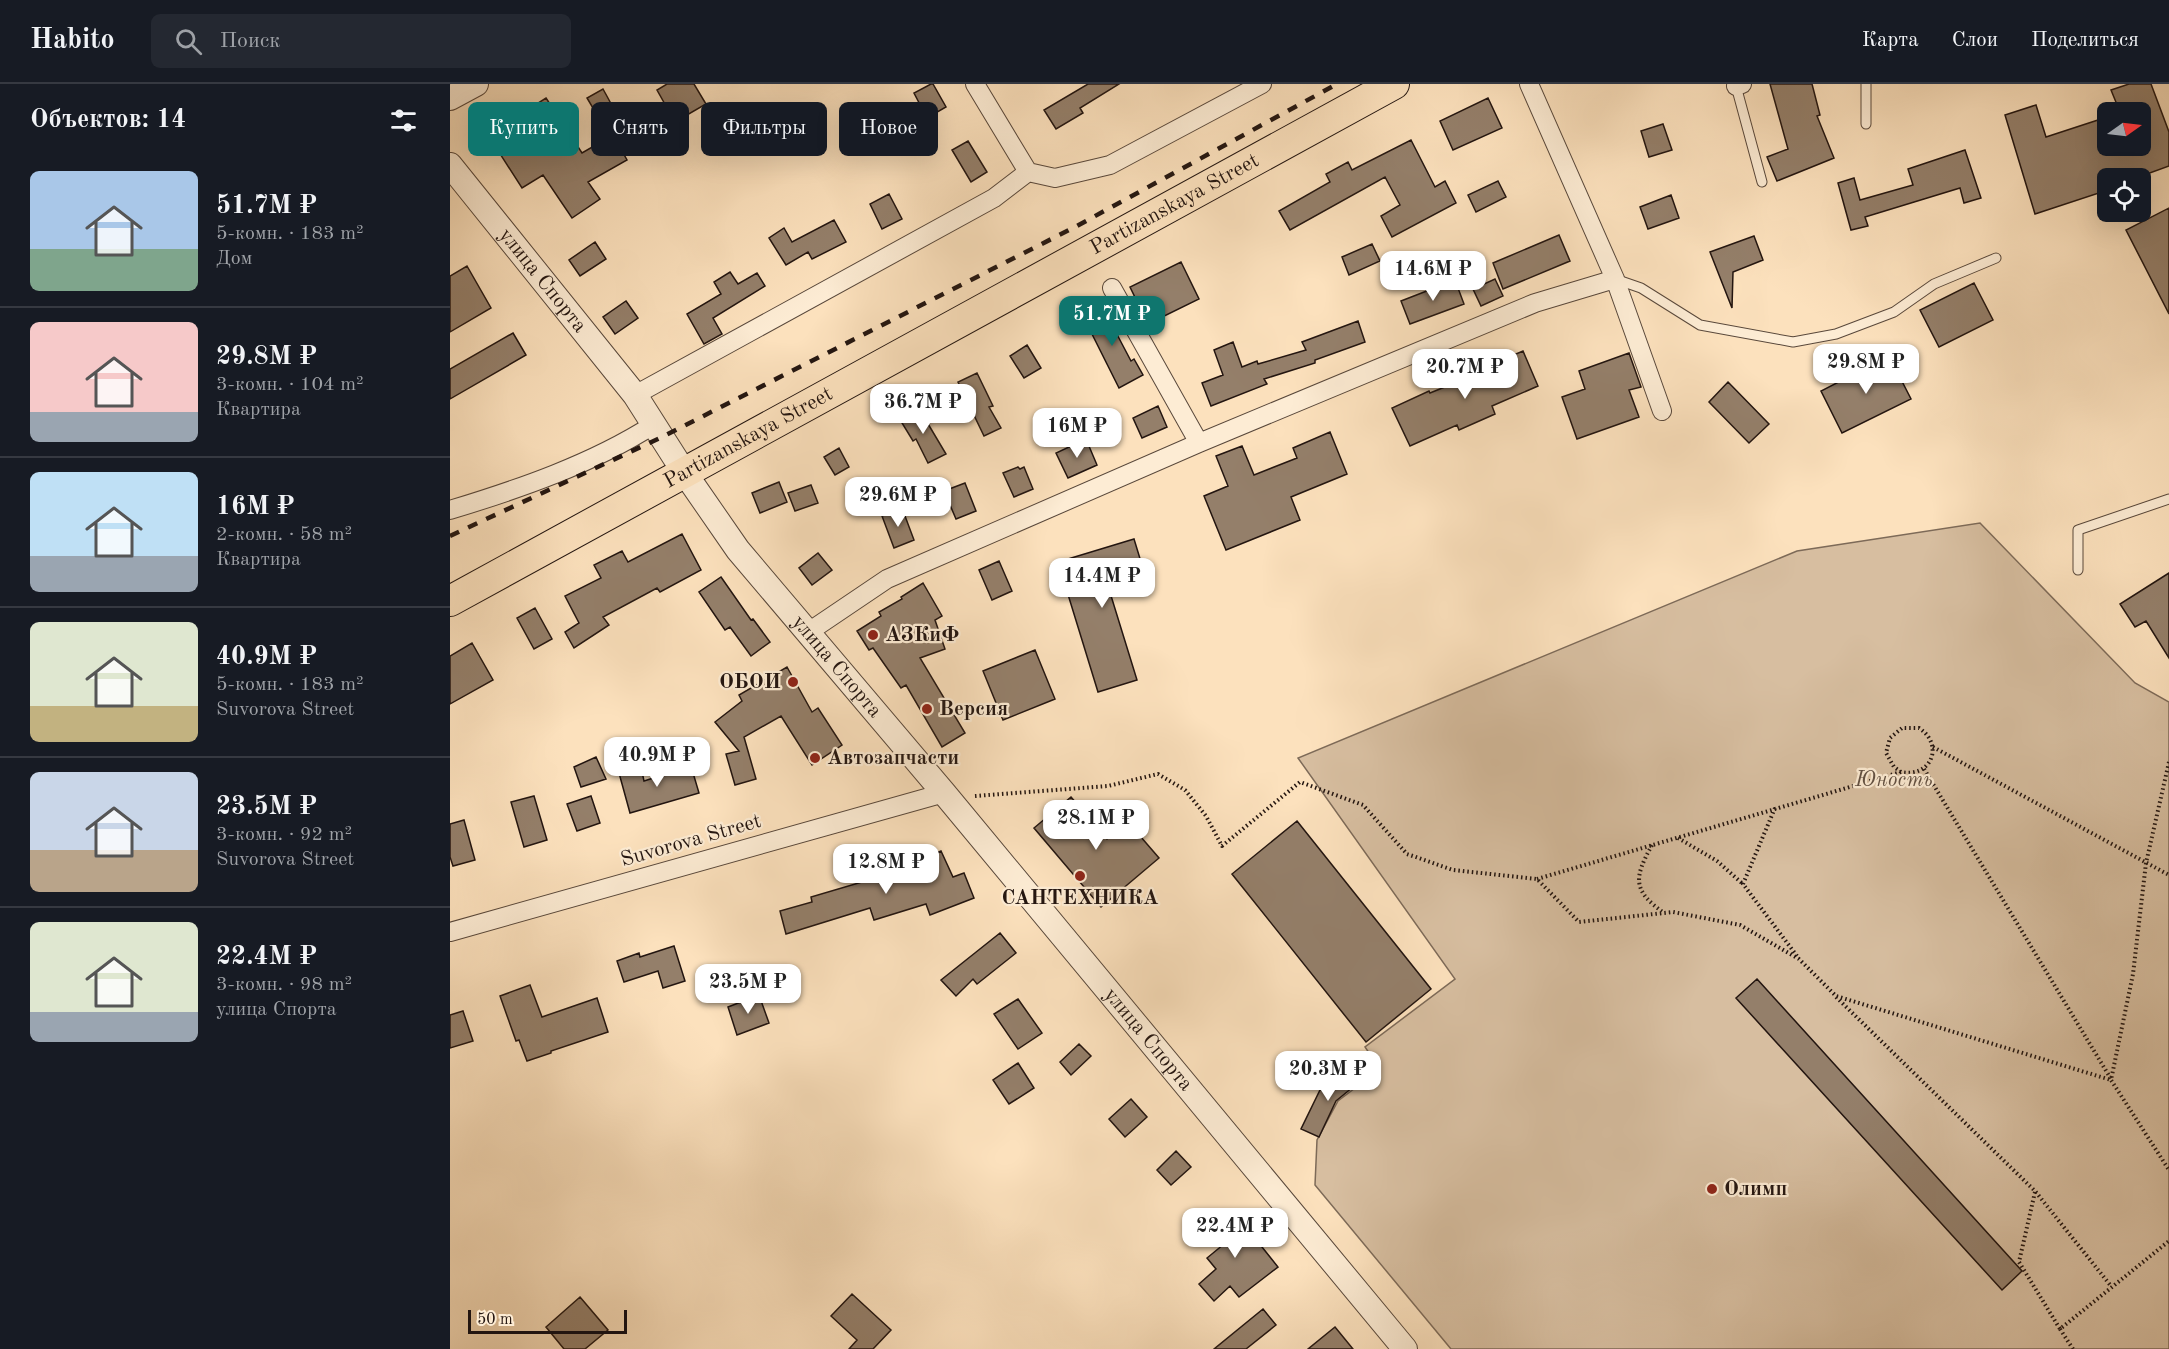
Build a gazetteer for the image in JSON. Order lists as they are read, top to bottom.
{
  "streets": {
    "main road": ["Partizanskaya Street"],
    "street": ["улица Спорта", "Suvorova Street"]
  },
  "crossings": [
    ["Partizanskaya Street", "улица Спорта"],
    ["улица Спорта", "Suvorova Street"]
  ],
  "parks": ["Юность"],
  "places": [
    "АЗКиФ",
    "ОБОИ",
    "Версия",
    "Автозапчасти",
    "САНТЕХНИКА",
    "Олимп"
  ],
  "scale_bar": "50 m",
  "north": "right",
  "page": {
    "header": "Habito",
    "search": "Поиск",
    "nav": ["Карта", "Слои", "Поделиться"],
    "heading": "Объектов: 14",
    "chip": [
      "Купить",
      "Снять",
      "Фильтры",
      "Новое"
    ],
    "list": [
      {
        "name": "51.7M ₽",
        "note": "5-комн. · 183 m² · Дом"
      },
      {
        "name": "29.8M ₽",
        "note": "3-комн. · 104 m² · Квартира"
      },
      {
        "name": "16M ₽",
        "note": "2-комн. · 58 m² · Квартира"
      },
      {
        "name": "40.9M ₽",
        "note": "5-комн. · 183 m² · Suvorova Street"
      },
      {
        "name": "23.5M ₽",
        "note": "3-комн. · 92 m² · Suvorova Street"
      },
      {
        "name": "22.4M ₽",
        "note": "3-комн. · 98 m² · улица Спорта"
      }
    ],
    "price": [
      "14.6M ₽",
      "51.7M ₽",
      "29.8M ₽",
      "20.7M ₽",
      "36.7M ₽",
      "16M ₽",
      "29.6M ₽",
      "14.4M ₽",
      "40.9M ₽",
      "28.1M ₽",
      "12.8M ₽",
      "23.5M ₽",
      "20.3M ₽",
      "22.4M ₽"
    ],
    "scale": "50 m"
  }
}
